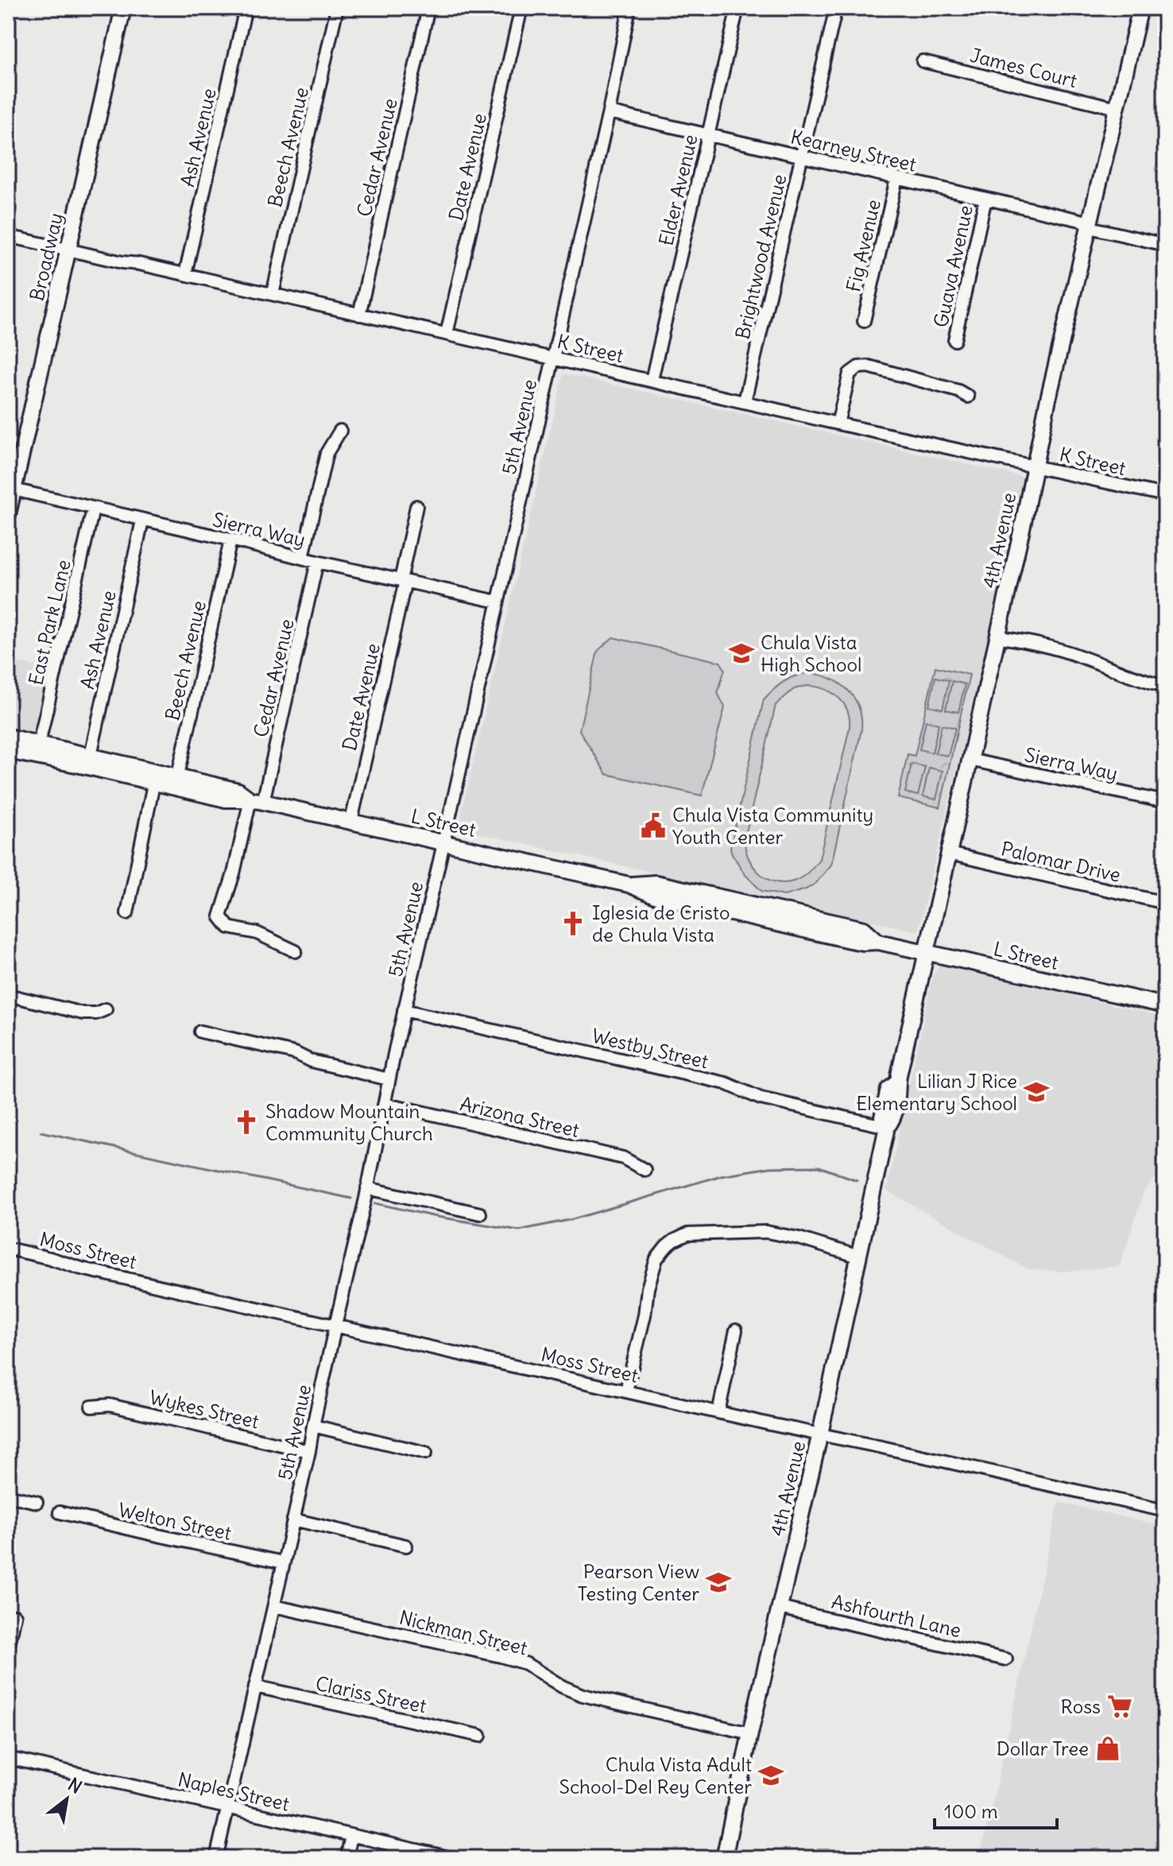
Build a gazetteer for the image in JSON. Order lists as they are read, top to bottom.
{
  "streets": {
    "main road": ["Broadway", "4th Avenue", "L Street"],
    "street": [
      "James Court",
      "Ash Avenue",
      "Beech Avenue",
      "Kearney Street",
      "Cedar Avenue",
      "Date Avenue",
      "Elder Avenue",
      "Fig Avenue",
      "Brightwood Avenue",
      "Guava Avenue",
      "K Street",
      "5th Avenue",
      "Sierra Way",
      "East Park Lane",
      "Palomar Drive",
      "Westby Street",
      "Arizona Street",
      "Moss Street",
      "Wykes Street",
      "Welton Street",
      "Ashfourth Lane",
      "Nickman Street",
      "Clariss Street",
      "Naples Street"
    ]
  },
  "crossings": [
    ["James Court", "4th Avenue"],
    ["Ash Avenue", "K Street"],
    ["Ash Avenue", "Sierra Way"],
    ["Ash Avenue", "L Street"],
    ["Beech Avenue", "K Street"],
    ["Beech Avenue", "Sierra Way"],
    ["Beech Avenue", "L Street"],
    ["Kearney Street", "Elder Avenue"],
    ["Kearney Street", "Fig Avenue"],
    ["Kearney Street", "Brightwood Avenue"],
    ["Kearney Street", "Guava Avenue"],
    ["Kearney Street", "5th Avenue"],
    ["Kearney Street", "4th Avenue"],
    ["Cedar Avenue", "K Street"],
    ["Cedar Avenue", "Sierra Way"],
    ["Cedar Avenue", "L Street"],
    ["Date Avenue", "K Street"],
    ["Date Avenue", "Sierra Way"],
    ["Date Avenue", "L Street"],
    ["Elder Avenue", "K Street"],
    ["Broadway", "K Street"],
    ["Broadway", "Sierra Way"],
    ["Brightwood Avenue", "K Street"],
    ["K Street", "5th Avenue"],
    ["K Street", "4th Avenue"],
    ["5th Avenue", "Sierra Way"],
    ["5th Avenue", "L Street"],
    ["5th Avenue", "Westby Street"],
    ["5th Avenue", "Arizona Street"],
    ["5th Avenue", "Moss Street"],
    ["5th Avenue", "Wykes Street"],
    ["5th Avenue", "Welton Street"],
    ["5th Avenue", "Nickman Street"],
    ["5th Avenue", "Clariss Street"],
    ["5th Avenue", "Naples Street"],
    ["Sierra Way", "4th Avenue"],
    ["Sierra Way", "East Park Lane"],
    ["4th Avenue", "L Street"],
    ["4th Avenue", "Palomar Drive"],
    ["4th Avenue", "Westby Street"],
    ["4th Avenue", "Moss Street"],
    ["4th Avenue", "Ashfourth Lane"],
    ["4th Avenue", "Nickman Street"],
    ["East Park Lane", "L Street"]
  ],
  "places": {
    "school or university": [
      "Chula Vista High School",
      "Lilian J Rice Elementary School",
      "Pearson View Testing Center",
      "Chula Vista Adult School-Del Rey Center"
    ],
    "public building": ["Chula Vista Community Youth Center"],
    "church": ["Iglesia de Cristo de Chula Vista", "Shadow Mountain Community Church"],
    "supermarket": ["Ross"],
    "shop": ["Dollar Tree"]
  },
  "scale_bar": "100 m",
  "north": "top right"
}
